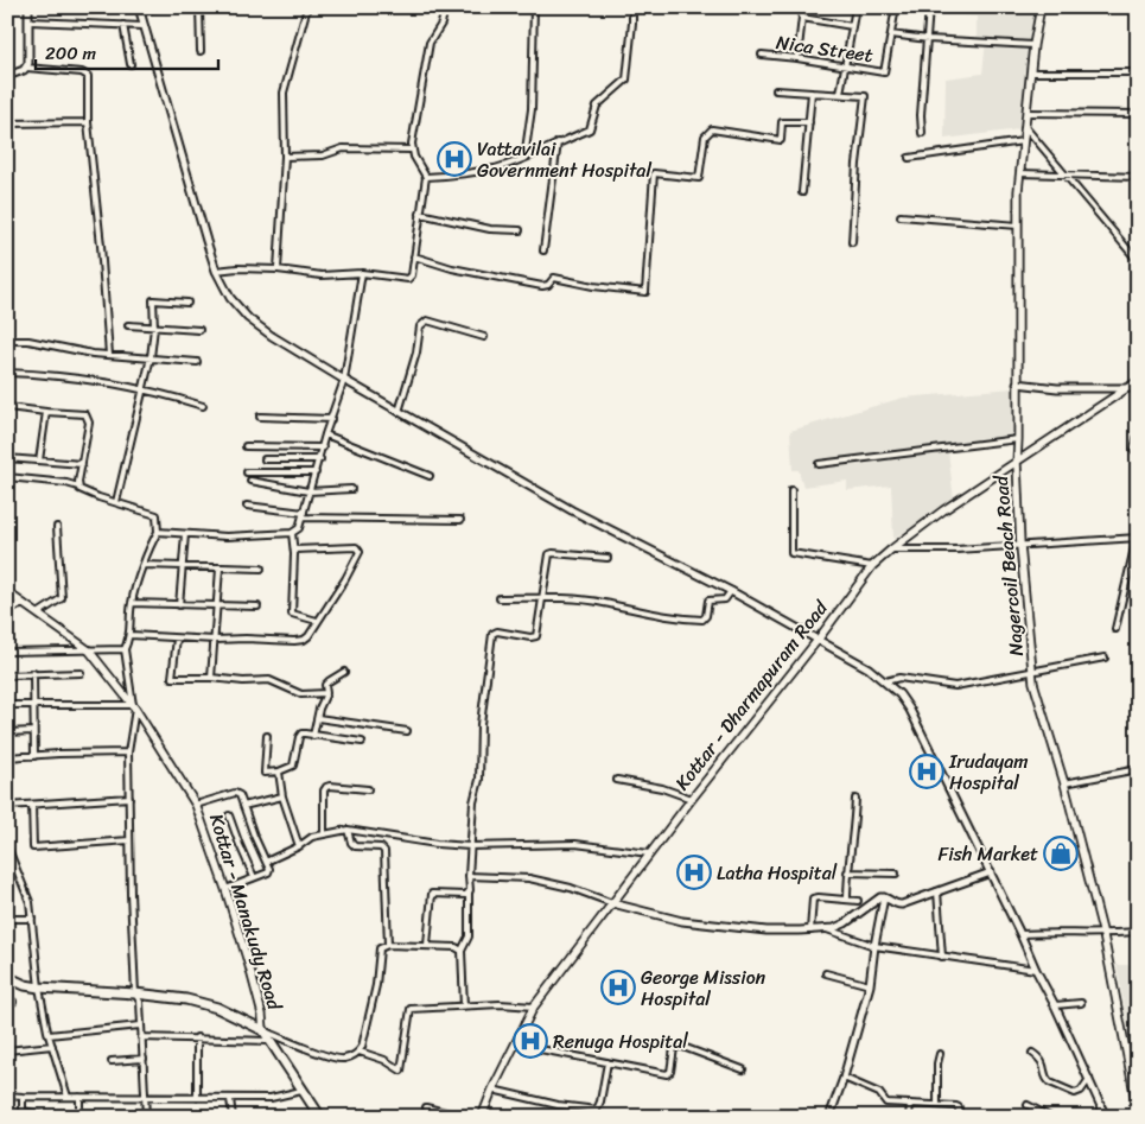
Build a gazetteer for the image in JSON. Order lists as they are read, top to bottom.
{
  "streets": {
    "main road": ["Nagercoil Beach Road", "Kottar - Dharmapuram Road", "Kottar - Manakudy Road"],
    "street": ["Nica Street"]
  },
  "crossings": [
    ["Nagercoil Beach Road", "Kottar - Dharmapuram Road"]
  ],
  "places": {
    "hospital": [
      "Vattavilai Government Hospital",
      "Irudayam Hospital",
      "Latha Hospital",
      "George Mission Hospital",
      "Renuga Hospital"
    ],
    "shop": ["Fish Market"]
  },
  "scale_bar": "200 m"
}
